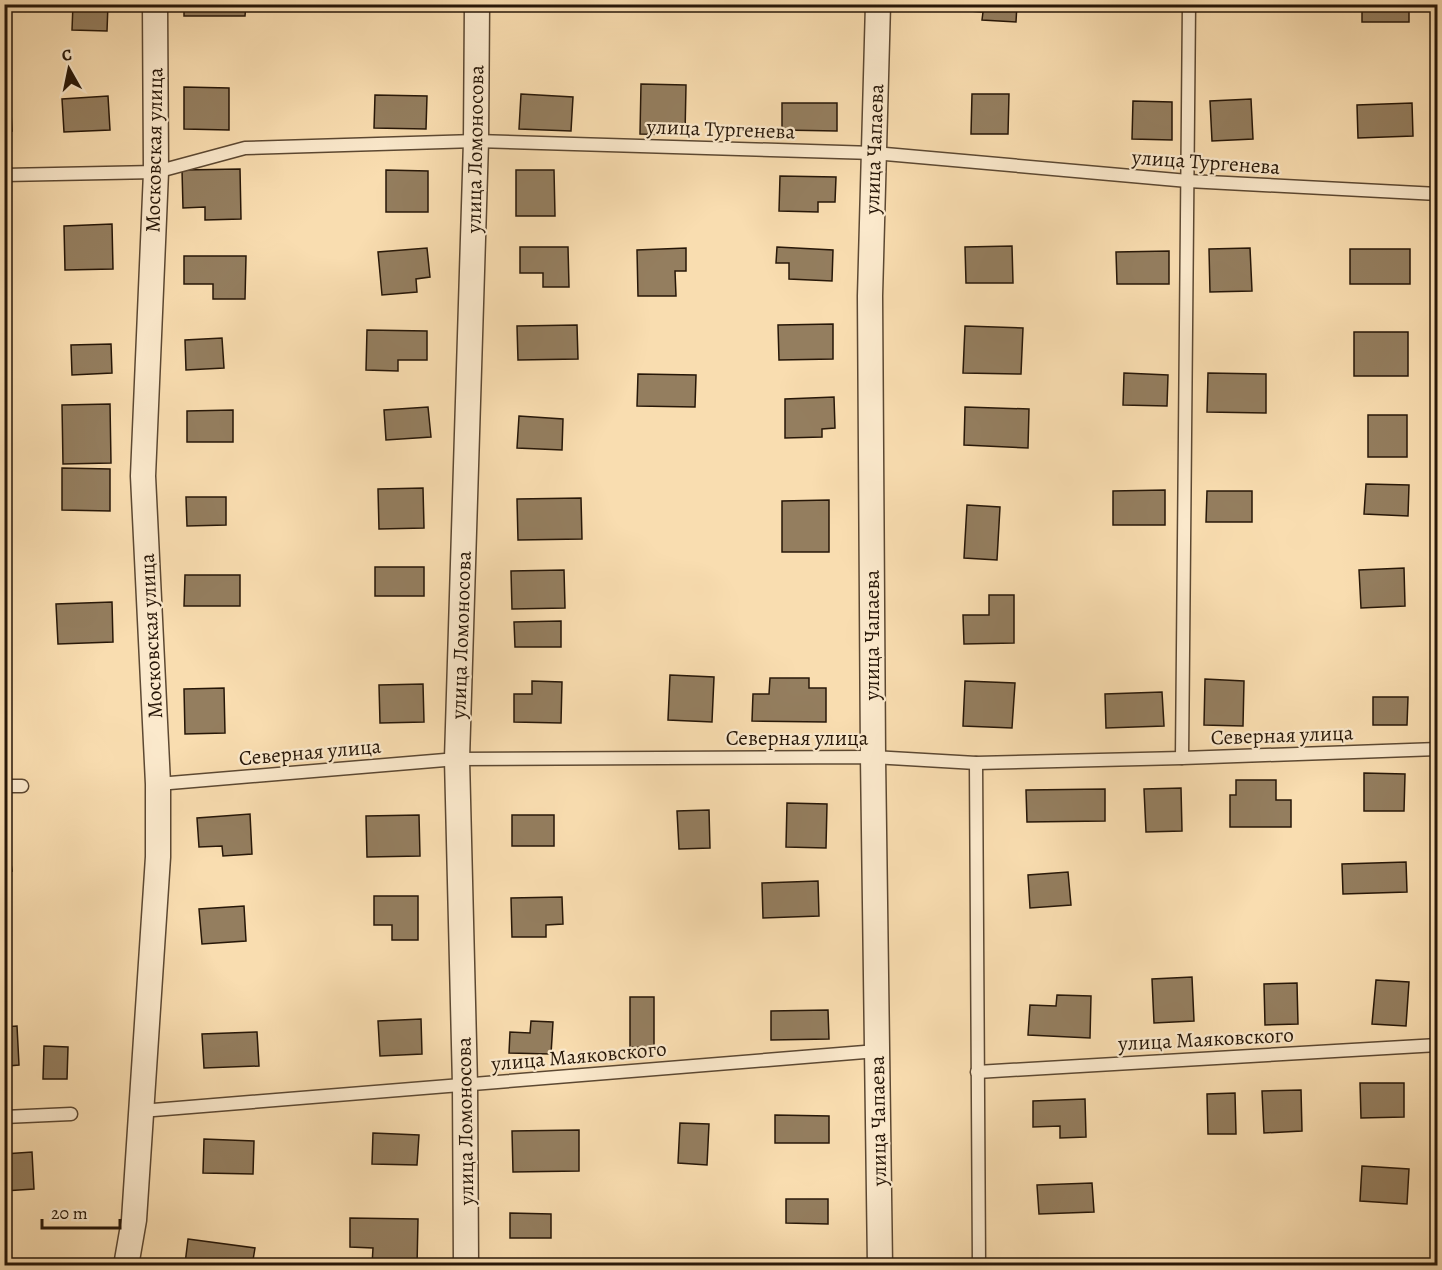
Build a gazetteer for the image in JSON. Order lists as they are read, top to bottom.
{
  "streets": {
    "street": ["улица Ломоносова", "улица Чапаева", "Московская улица"],
    "lane": ["улица Тургенева", "Северная улица", "улица Маяковского"]
  },
  "crossings": [
    ["улица Тургенева", "улица Ломоносова"],
    ["улица Тургенева", "улица Чапаева"],
    ["улица Тургенева", "Московская улица"],
    ["улица Ломоносова", "Северная улица"],
    ["улица Ломоносова", "улица Маяковского"],
    ["улица Чапаева", "Северная улица"],
    ["улица Чапаева", "улица Маяковского"],
    ["Московская улица", "Северная улица"],
    ["Московская улица", "улица Маяковского"]
  ],
  "scale_bar": "20 m",
  "north": "top"
}
